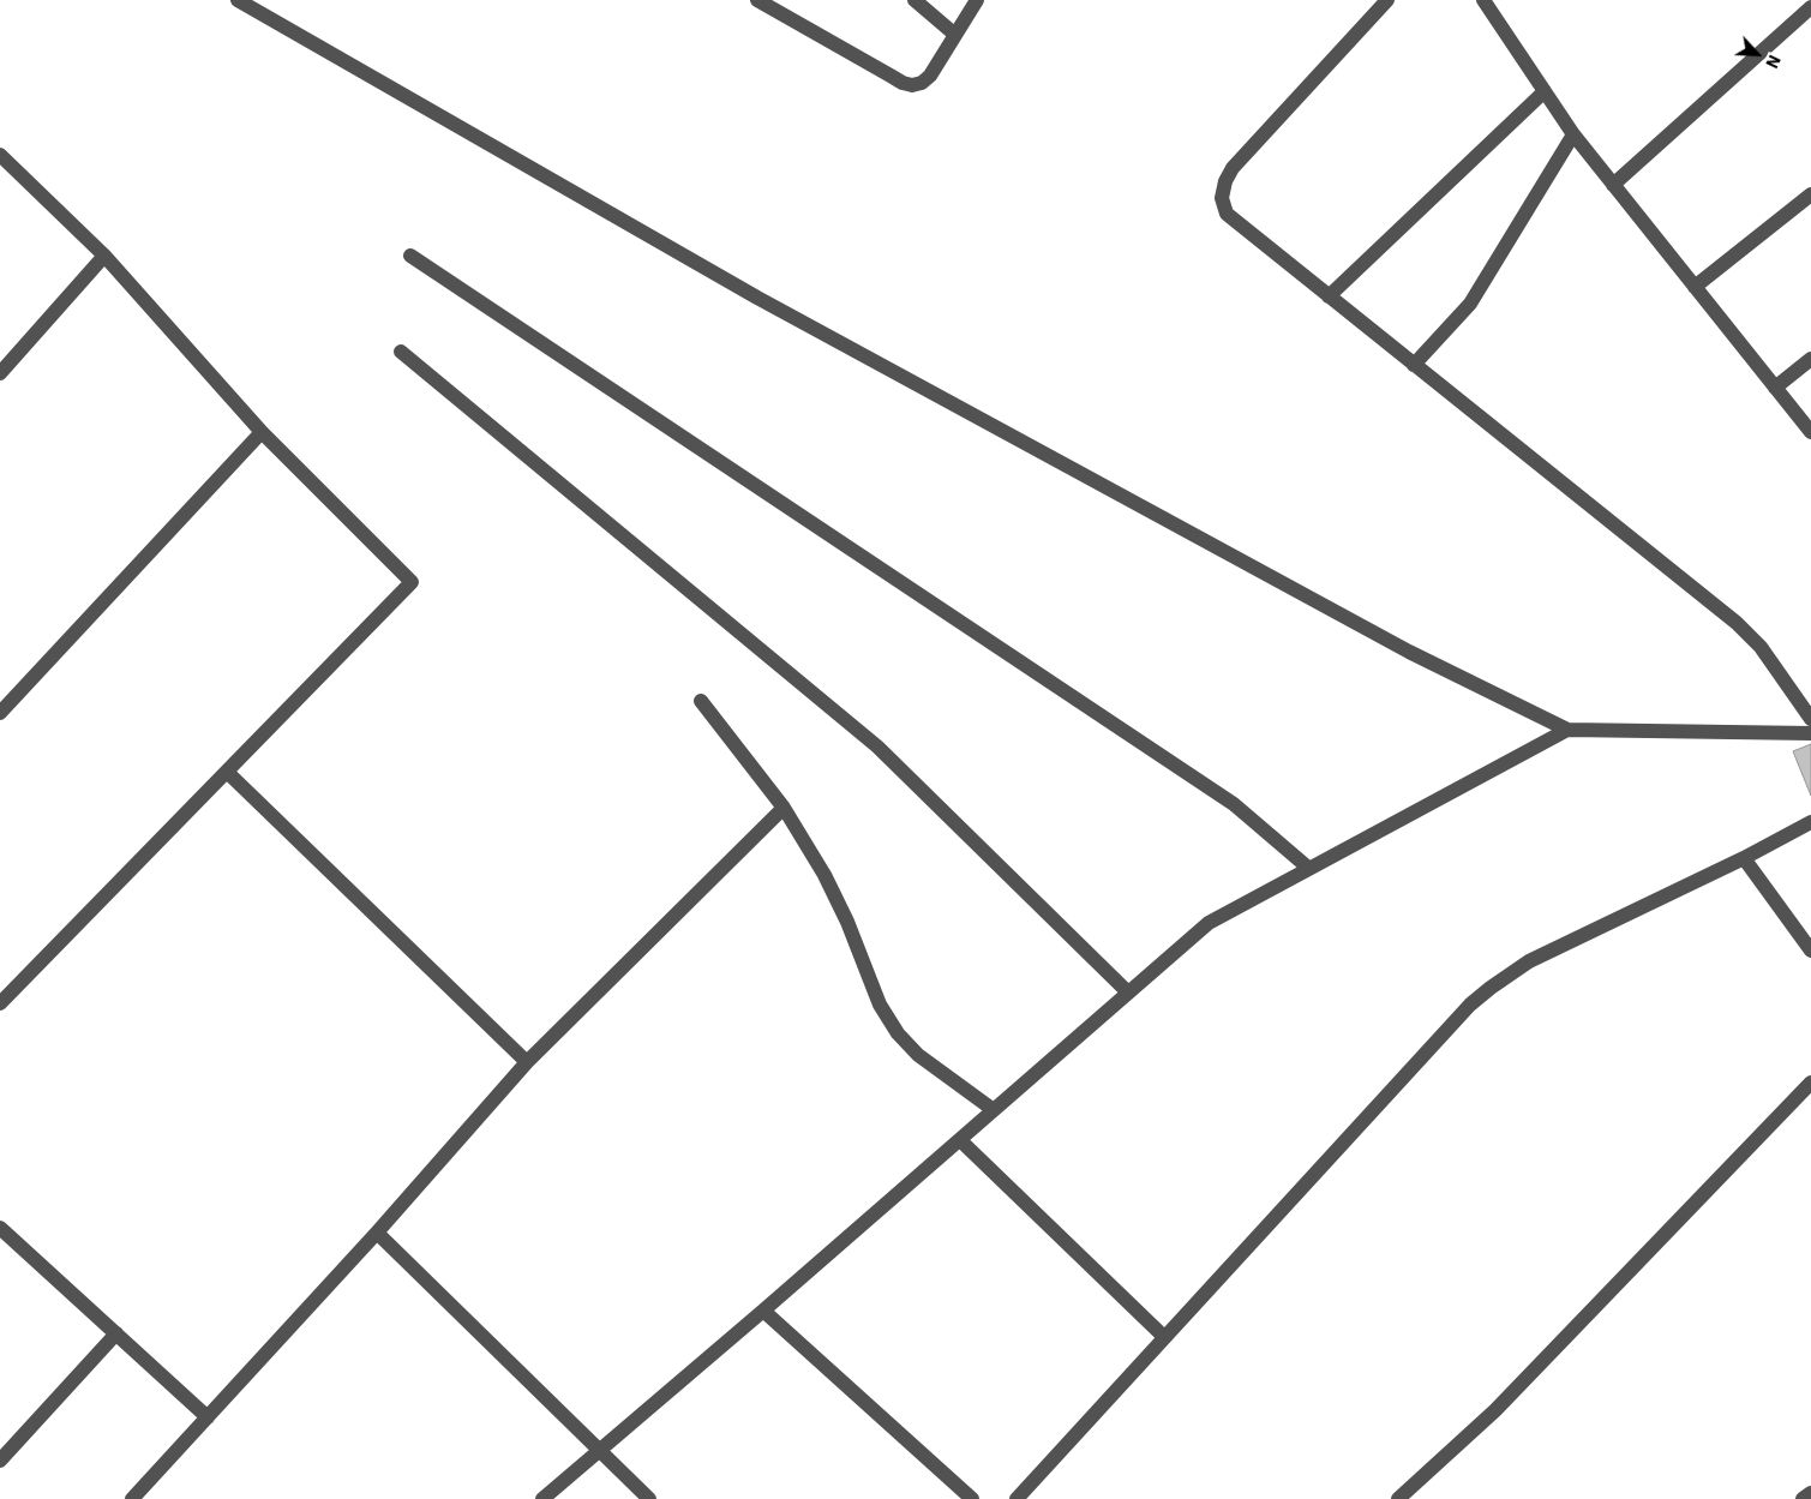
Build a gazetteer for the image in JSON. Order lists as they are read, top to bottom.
{
  "north": "bottom right"
}
